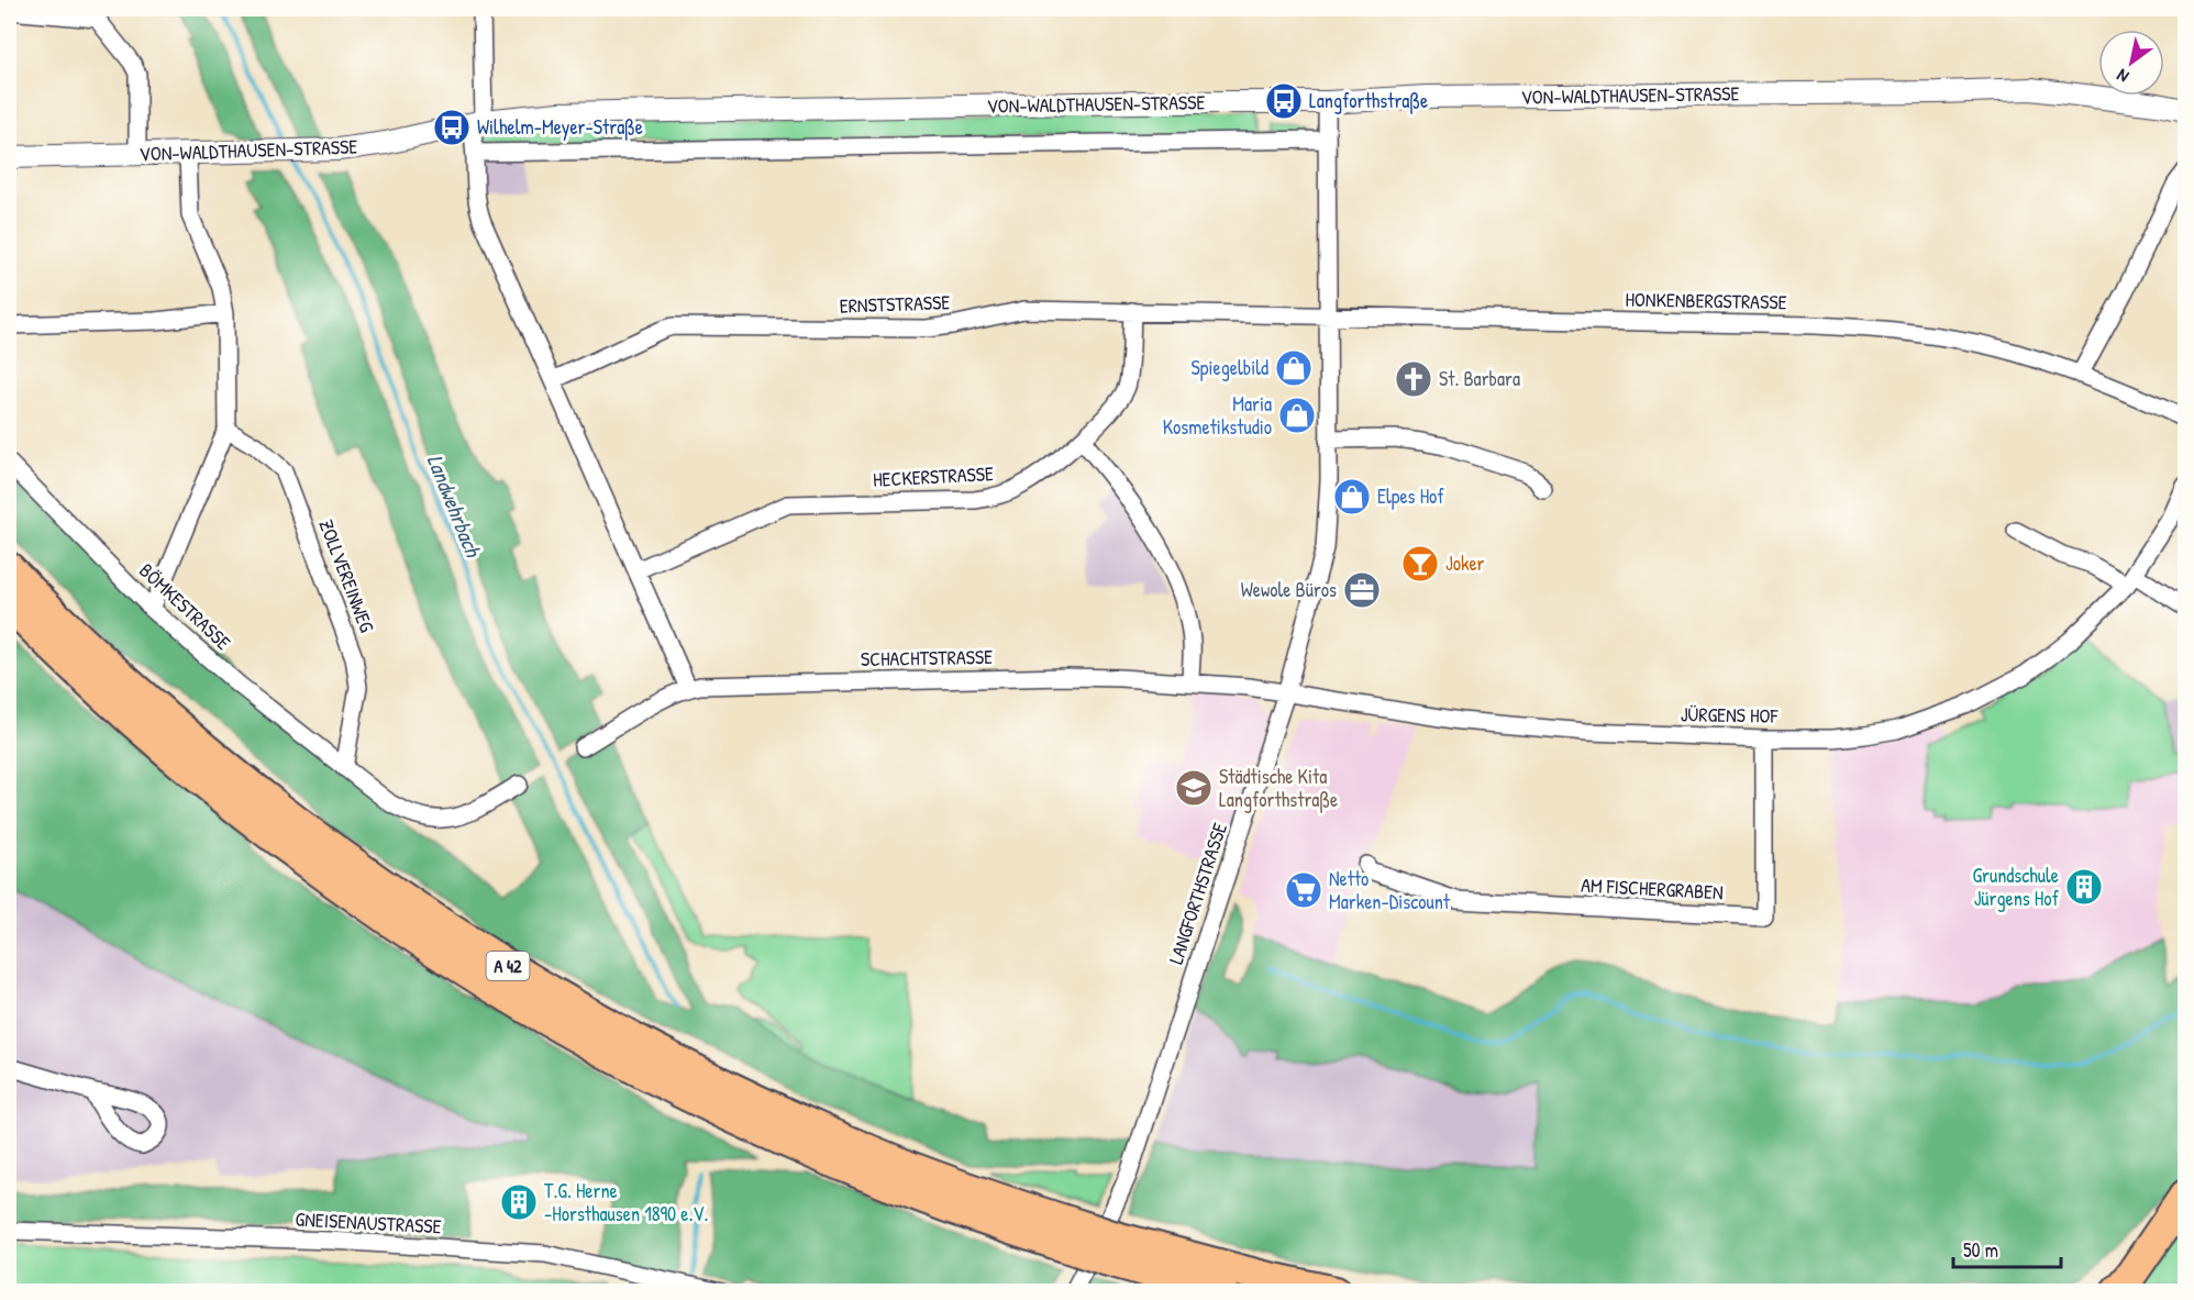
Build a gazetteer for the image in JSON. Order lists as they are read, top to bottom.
{
  "streets": {
    "highway": ["A 42"],
    "street": [
      "VON-WALDTHAUSEN-STRASSE",
      "HONKENBERGSTRASSE",
      "ERNSTSTRASSE",
      "HECKERSTRASSE",
      "ZOLLVEREINWEG",
      "BÖMKESTRASSE",
      "SCHACHTSTRASSE",
      "JÜRGENS HOF",
      "AM FISCHERGRABEN",
      "LANGFORTHSTRASSE",
      "GNEISENAUSTRASSE"
    ]
  },
  "crossings": [
    ["VON-WALDTHAUSEN-STRASSE", "LANGFORTHSTRASSE"],
    ["HONKENBERGSTRASSE", "ERNSTSTRASSE"],
    ["HONKENBERGSTRASSE", "LANGFORTHSTRASSE"],
    ["ERNSTSTRASSE", "HECKERSTRASSE"],
    ["ERNSTSTRASSE", "LANGFORTHSTRASSE"],
    ["ZOLLVEREINWEG", "BÖMKESTRASSE"],
    ["SCHACHTSTRASSE", "JÜRGENS HOF"],
    ["SCHACHTSTRASSE", "LANGFORTHSTRASSE"],
    ["JÜRGENS HOF", "AM FISCHERGRABEN"],
    ["JÜRGENS HOF", "LANGFORTHSTRASSE"]
  ],
  "water": ["Landwehrbach"],
  "places": {
    "bus stop": ["Langforthstraße", "Wilhelm-Meyer-Straße"],
    "shop": ["Spiegelbild", "Maria Kosmetikstudio", "Elpes Hof"],
    "church": ["St. Barbara"],
    "bar": ["Joker"],
    "office": ["Wewole Büros"],
    "school or university": ["Städtische Kita Langforthstraße"],
    "building": ["Grundschule Jürgens Hof", "T.G. Herne -Horsthausen 1890 e.V."],
    "supermarket": ["Netto Marken-Discount"]
  },
  "scale_bar": "50 m",
  "north": "bottom left"
}
